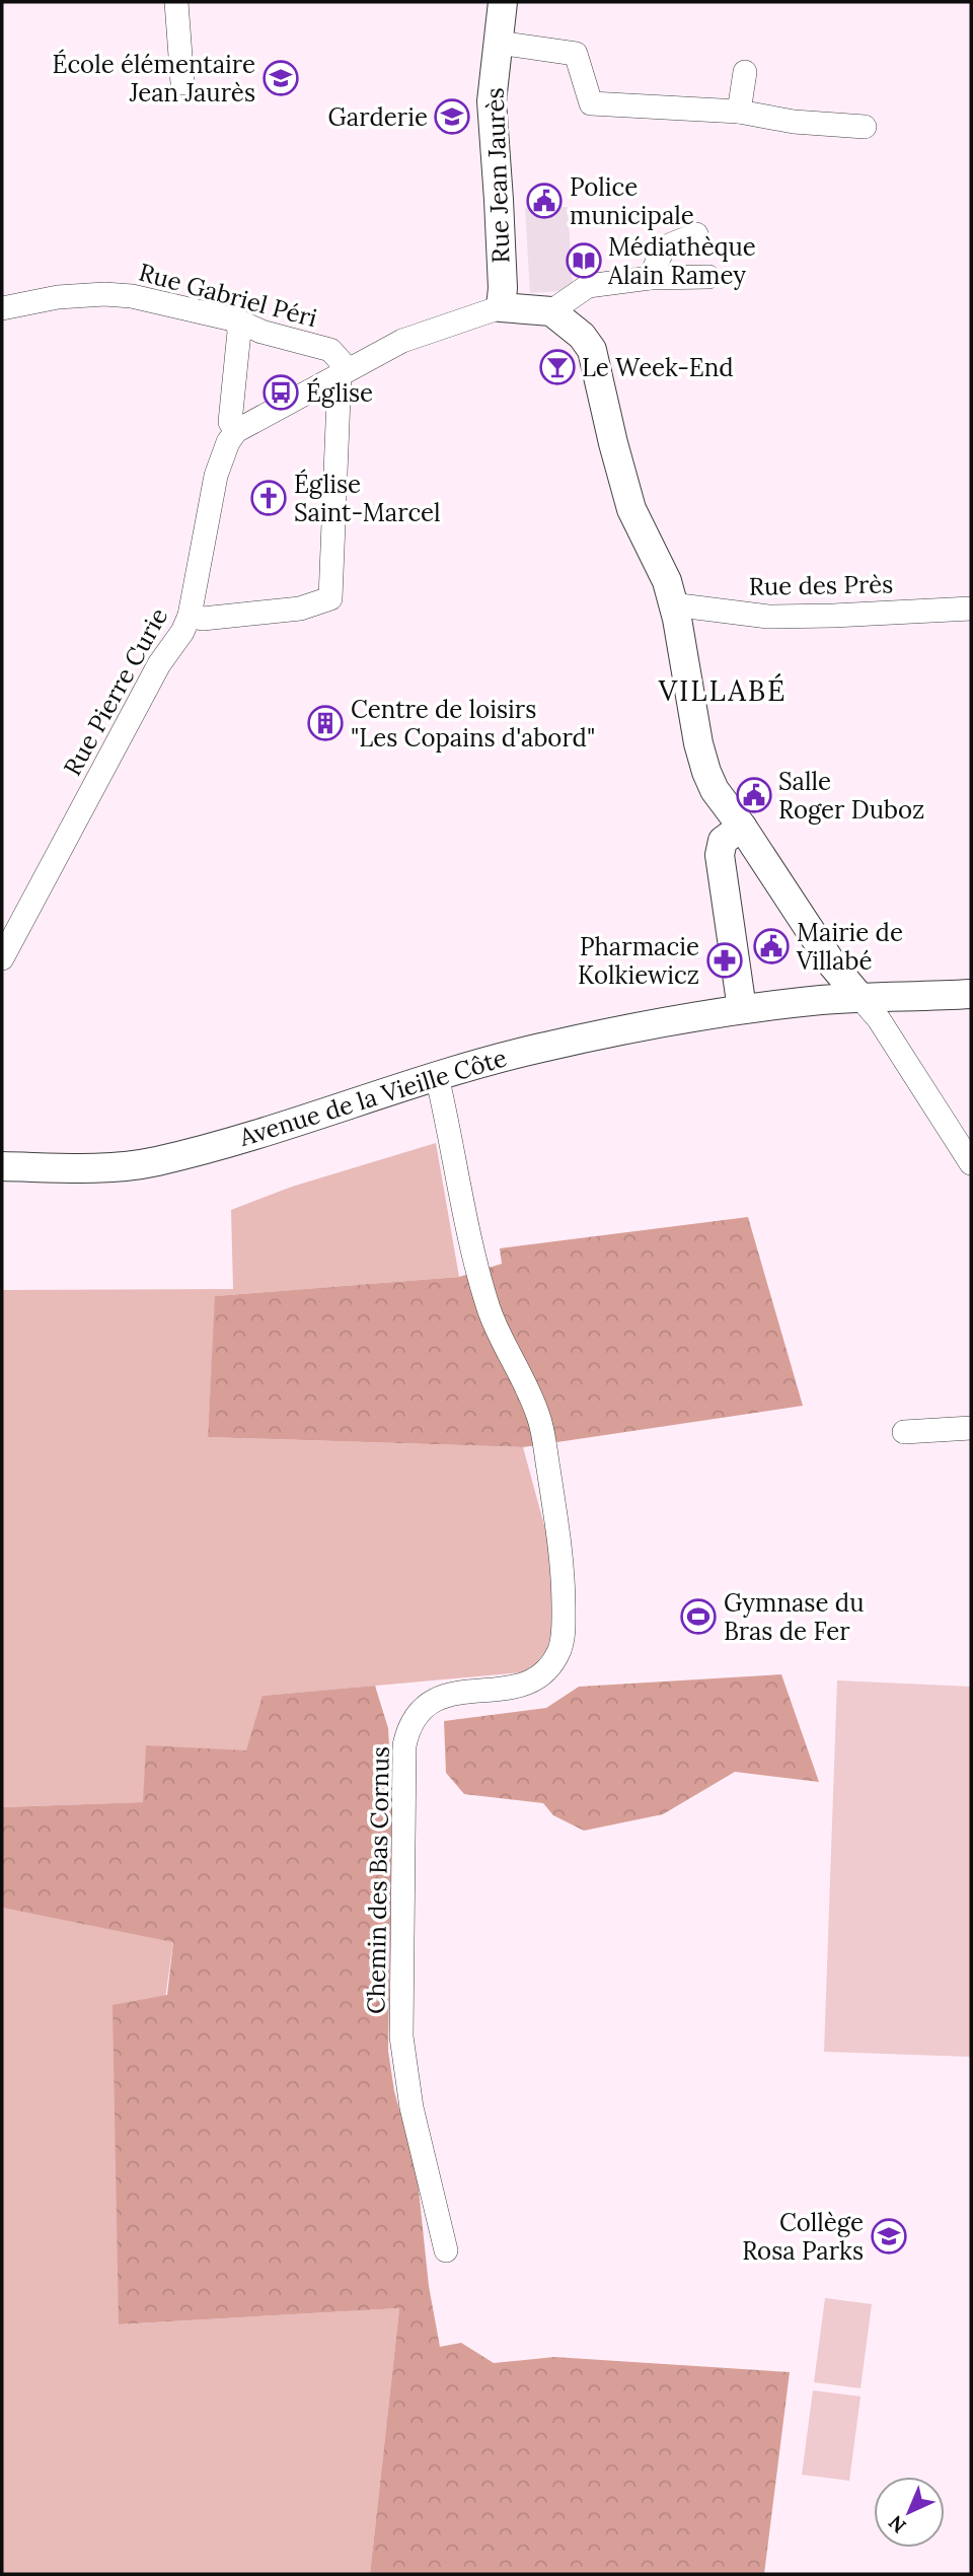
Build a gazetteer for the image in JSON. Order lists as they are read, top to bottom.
{
  "streets": {
    "street": [
      "Rue Jean Jaurès",
      "Rue Gabriel Péri",
      "Rue des Près",
      "Rue Pierre Curie",
      "Avenue de la Vieille Côte",
      "Chemin des Bas Cornus"
    ]
  },
  "crossings": [
    ["Avenue de la Vieille Côte", "Chemin des Bas Cornus"]
  ],
  "districts": ["VILLABÉ"],
  "places": {
    "school or university": ["École élémentaire Jean Jaurès", "Garderie", "Collège Rosa Parks"],
    "public building": ["Police municipale", "Salle Roger Duboz", "Mairie de Villabé"],
    "library": ["Médiathèque Alain Ramey"],
    "bar": ["Le Week-End"],
    "bus stop": ["Église"],
    "church": ["Église Saint-Marcel"],
    "building": ["Centre de loisirs \"Les Copains d'abord\""],
    "pharmacy": ["Pharmacie Kolkiewicz"],
    "sports": ["Gymnase du Bras de Fer"]
  },
  "north": "bottom left"
}
